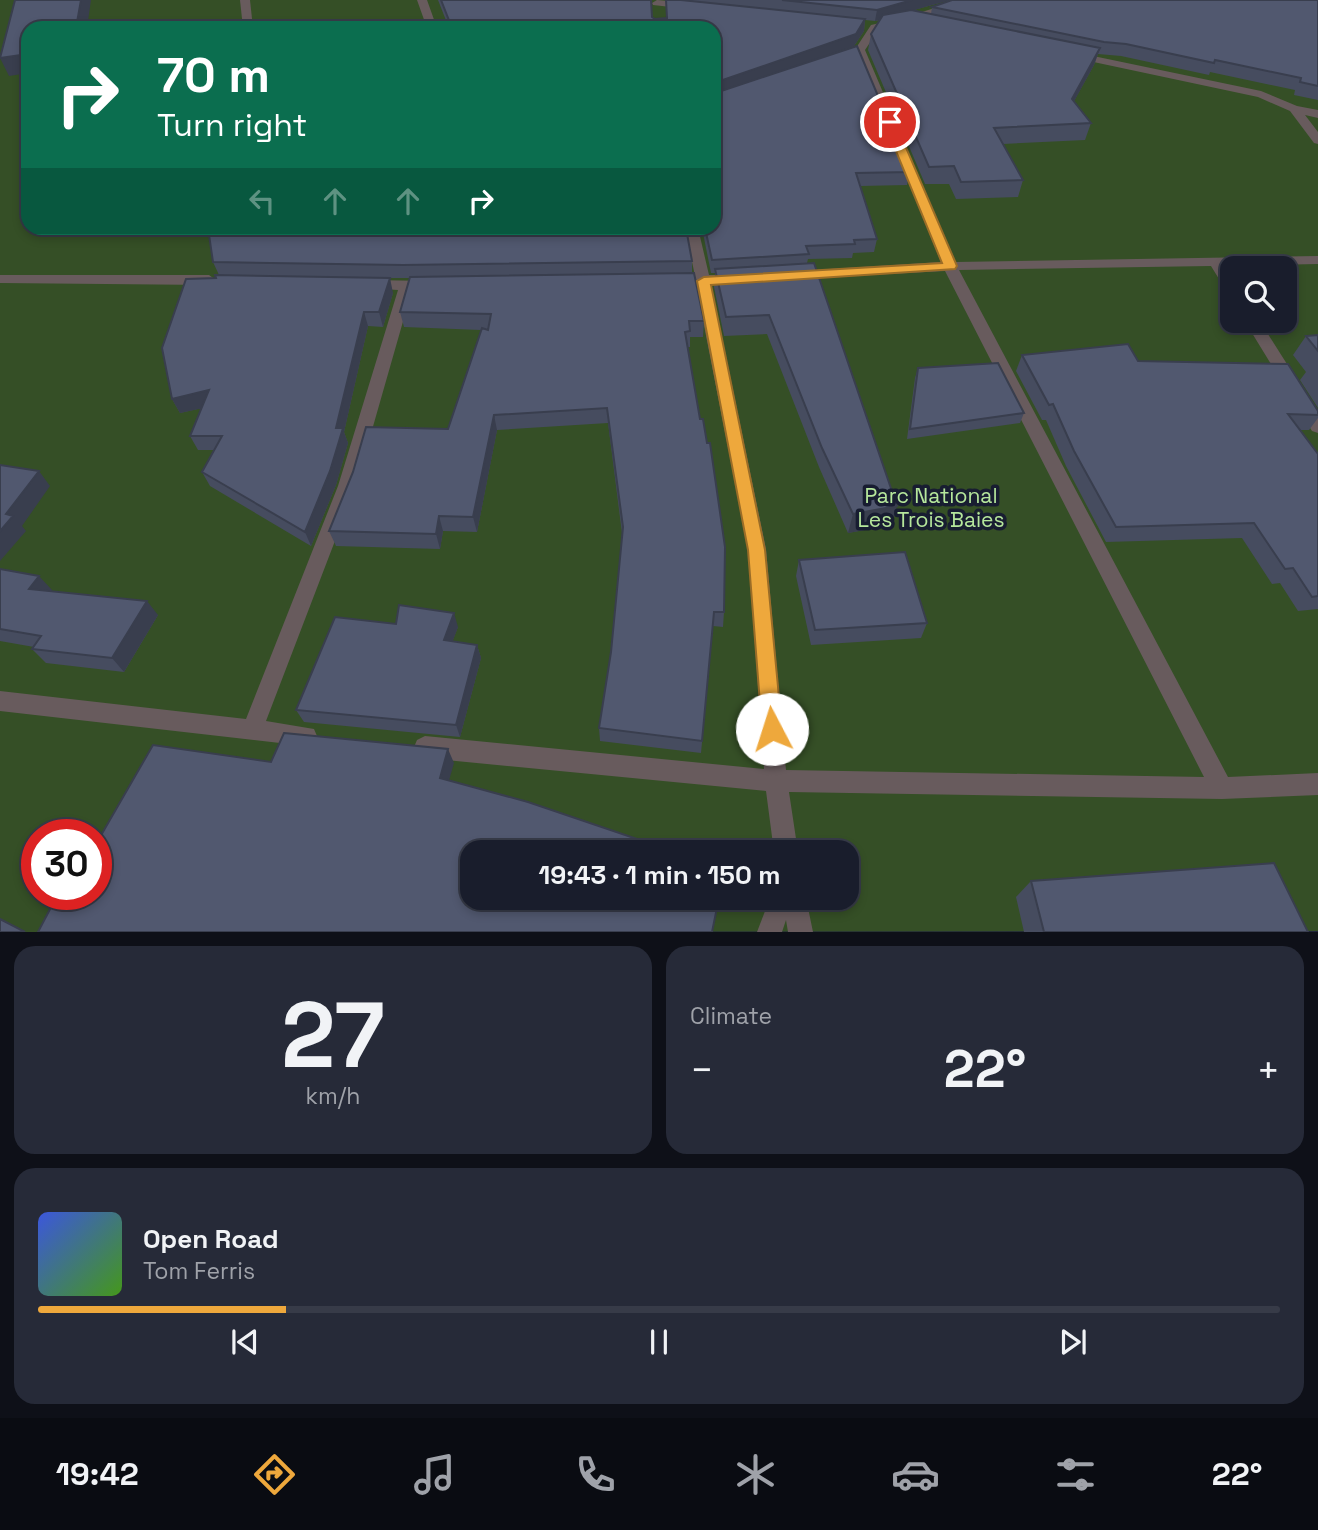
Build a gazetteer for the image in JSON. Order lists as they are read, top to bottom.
{
  "parks": ["Parc National Les Trois Baies"],
  "page": {
    "turn": ["70 m", "Turn right"],
    "limit": "30",
    "trip": "19:43 · 1 min · 150 m",
    "tile": [
      ["27", "km/h"],
      "Climate"
    ],
    "heat": ["−", "22°", "+"],
    "song": ["Open Road", "Tom Ferris"],
    "tabs": ["19:42", "22°"]
  }
}
